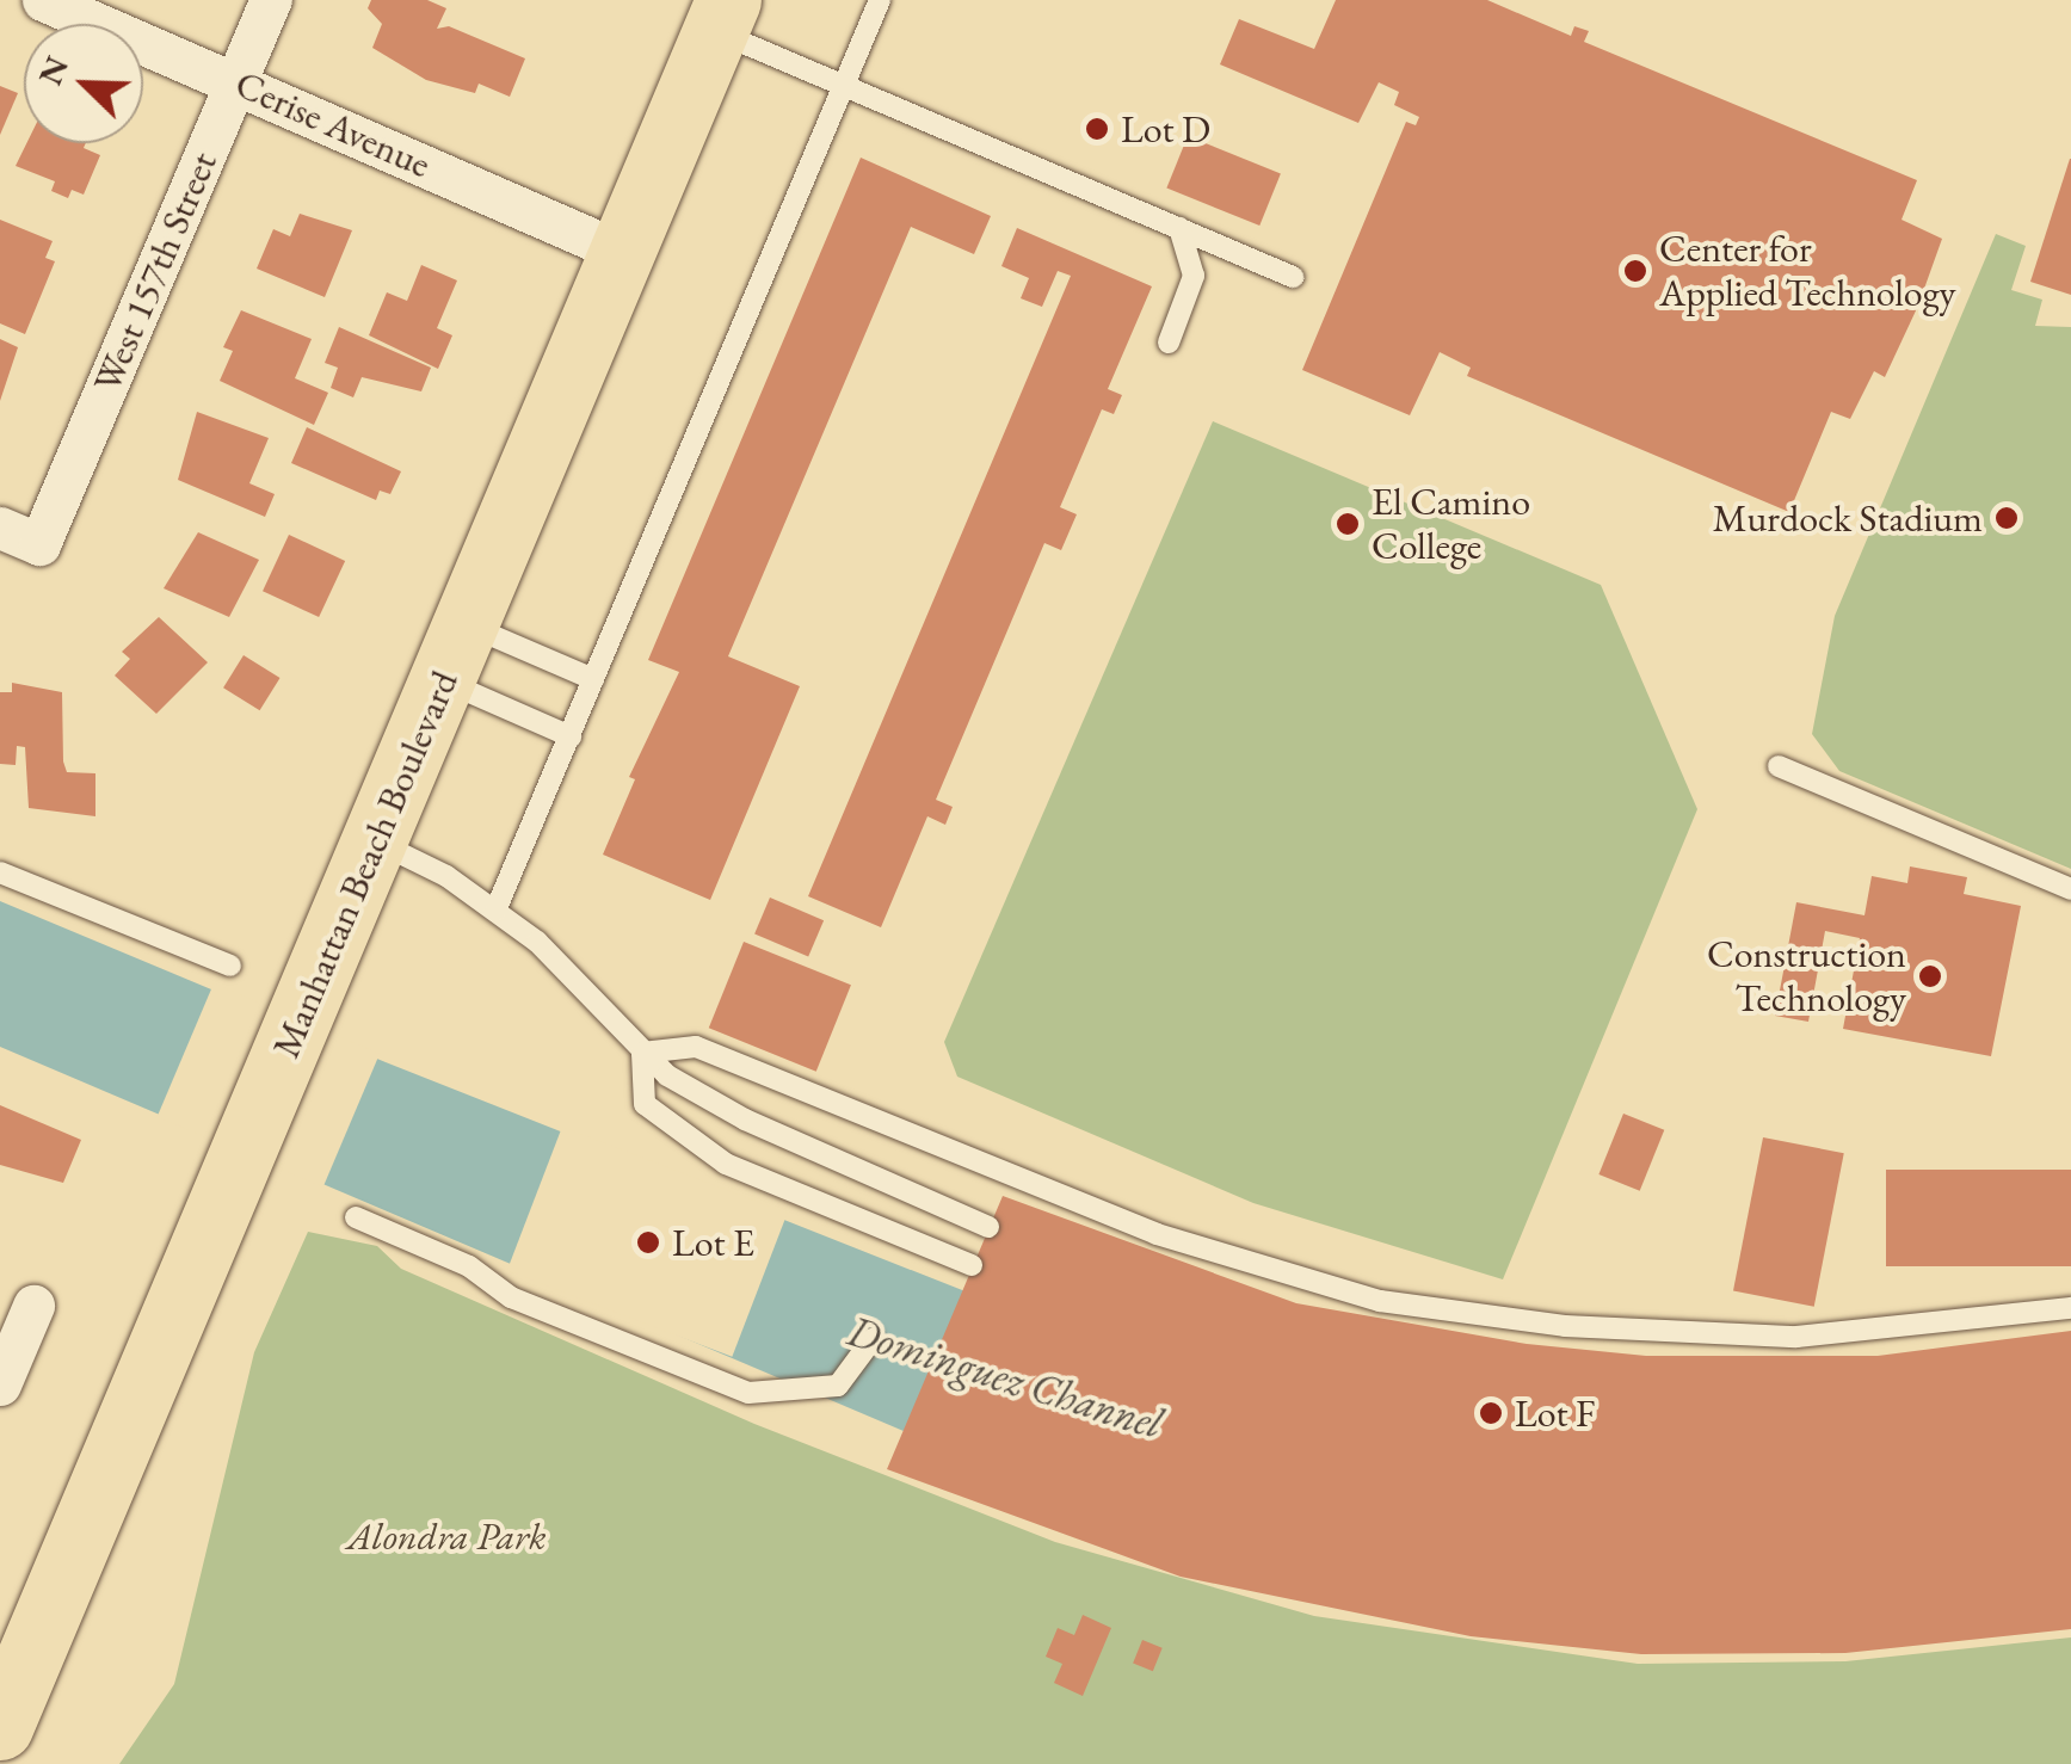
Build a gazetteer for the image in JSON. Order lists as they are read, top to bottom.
{
  "streets": {
    "main road": ["Manhattan Beach Boulevard"],
    "street": ["Cerise Avenue", "West 157th Street"]
  },
  "crossings": [
    ["Cerise Avenue", "West 157th Street"],
    ["Cerise Avenue", "Manhattan Beach Boulevard"]
  ],
  "water": ["Dominguez Channel"],
  "parks": ["Alondra Park"],
  "places": [
    "Lot D",
    "Center for Applied Technology",
    "Murdock Stadium",
    "El Camino College",
    "Construction Technology",
    "Lot E",
    "Lot F"
  ],
  "north": "top left"
}
